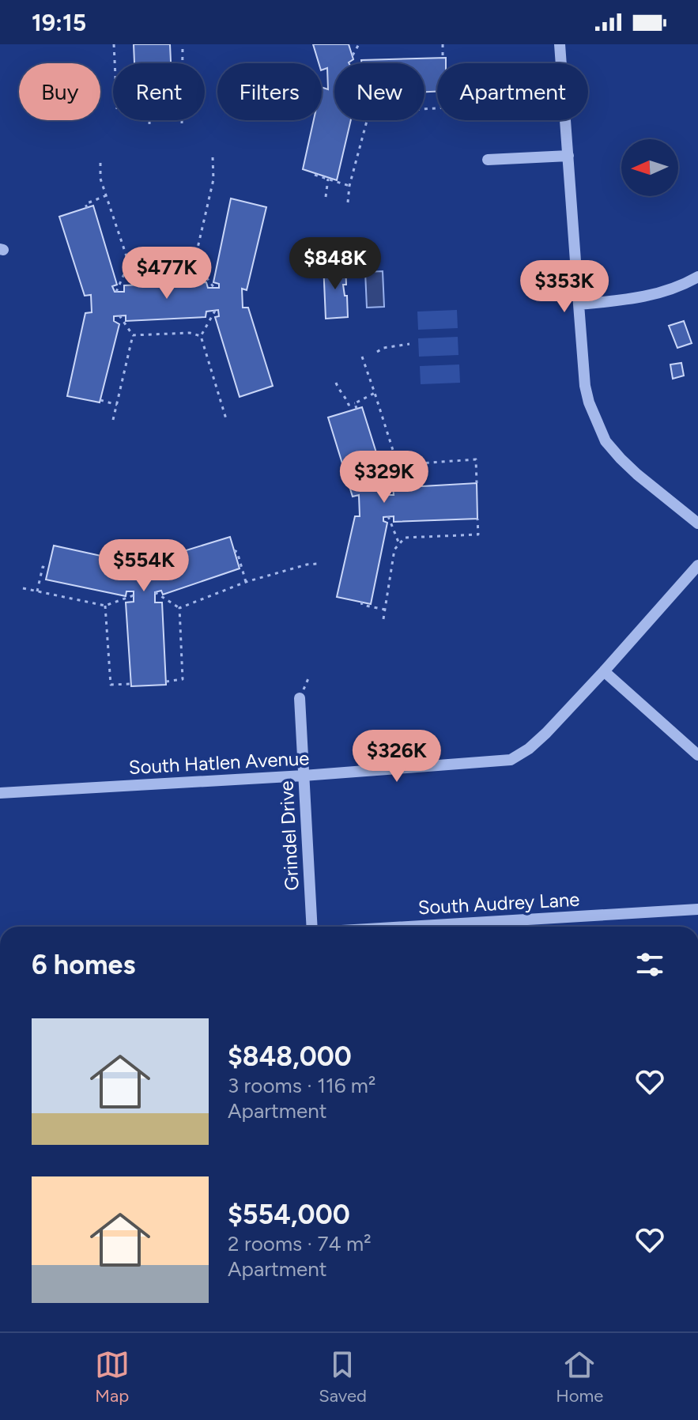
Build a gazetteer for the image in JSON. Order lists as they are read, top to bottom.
{
  "streets": {
    "street": ["South Hatlen Avenue", "Grindel Drive", "South Audrey Lane"]
  },
  "crossings": [
    ["South Hatlen Avenue", "Grindel Drive"]
  ],
  "north": "left",
  "page": {
    "status": "19:15",
    "chip": [
      "Buy",
      "Rent",
      "Filters",
      "New",
      "Apartment"
    ],
    "price": [
      "$848K",
      "$477K",
      "$353K",
      "$329K",
      "$554K",
      "$326K"
    ],
    "heading": "6 homes",
    "list": [
      {
        "name": "$848,000",
        "note": "3 rooms · 116 m² · Apartment"
      },
      {
        "name": "$554,000",
        "note": "2 rooms · 74 m² · Apartment"
      }
    ],
    "tabs": ["Map", "Saved", "Home"]
  }
}
